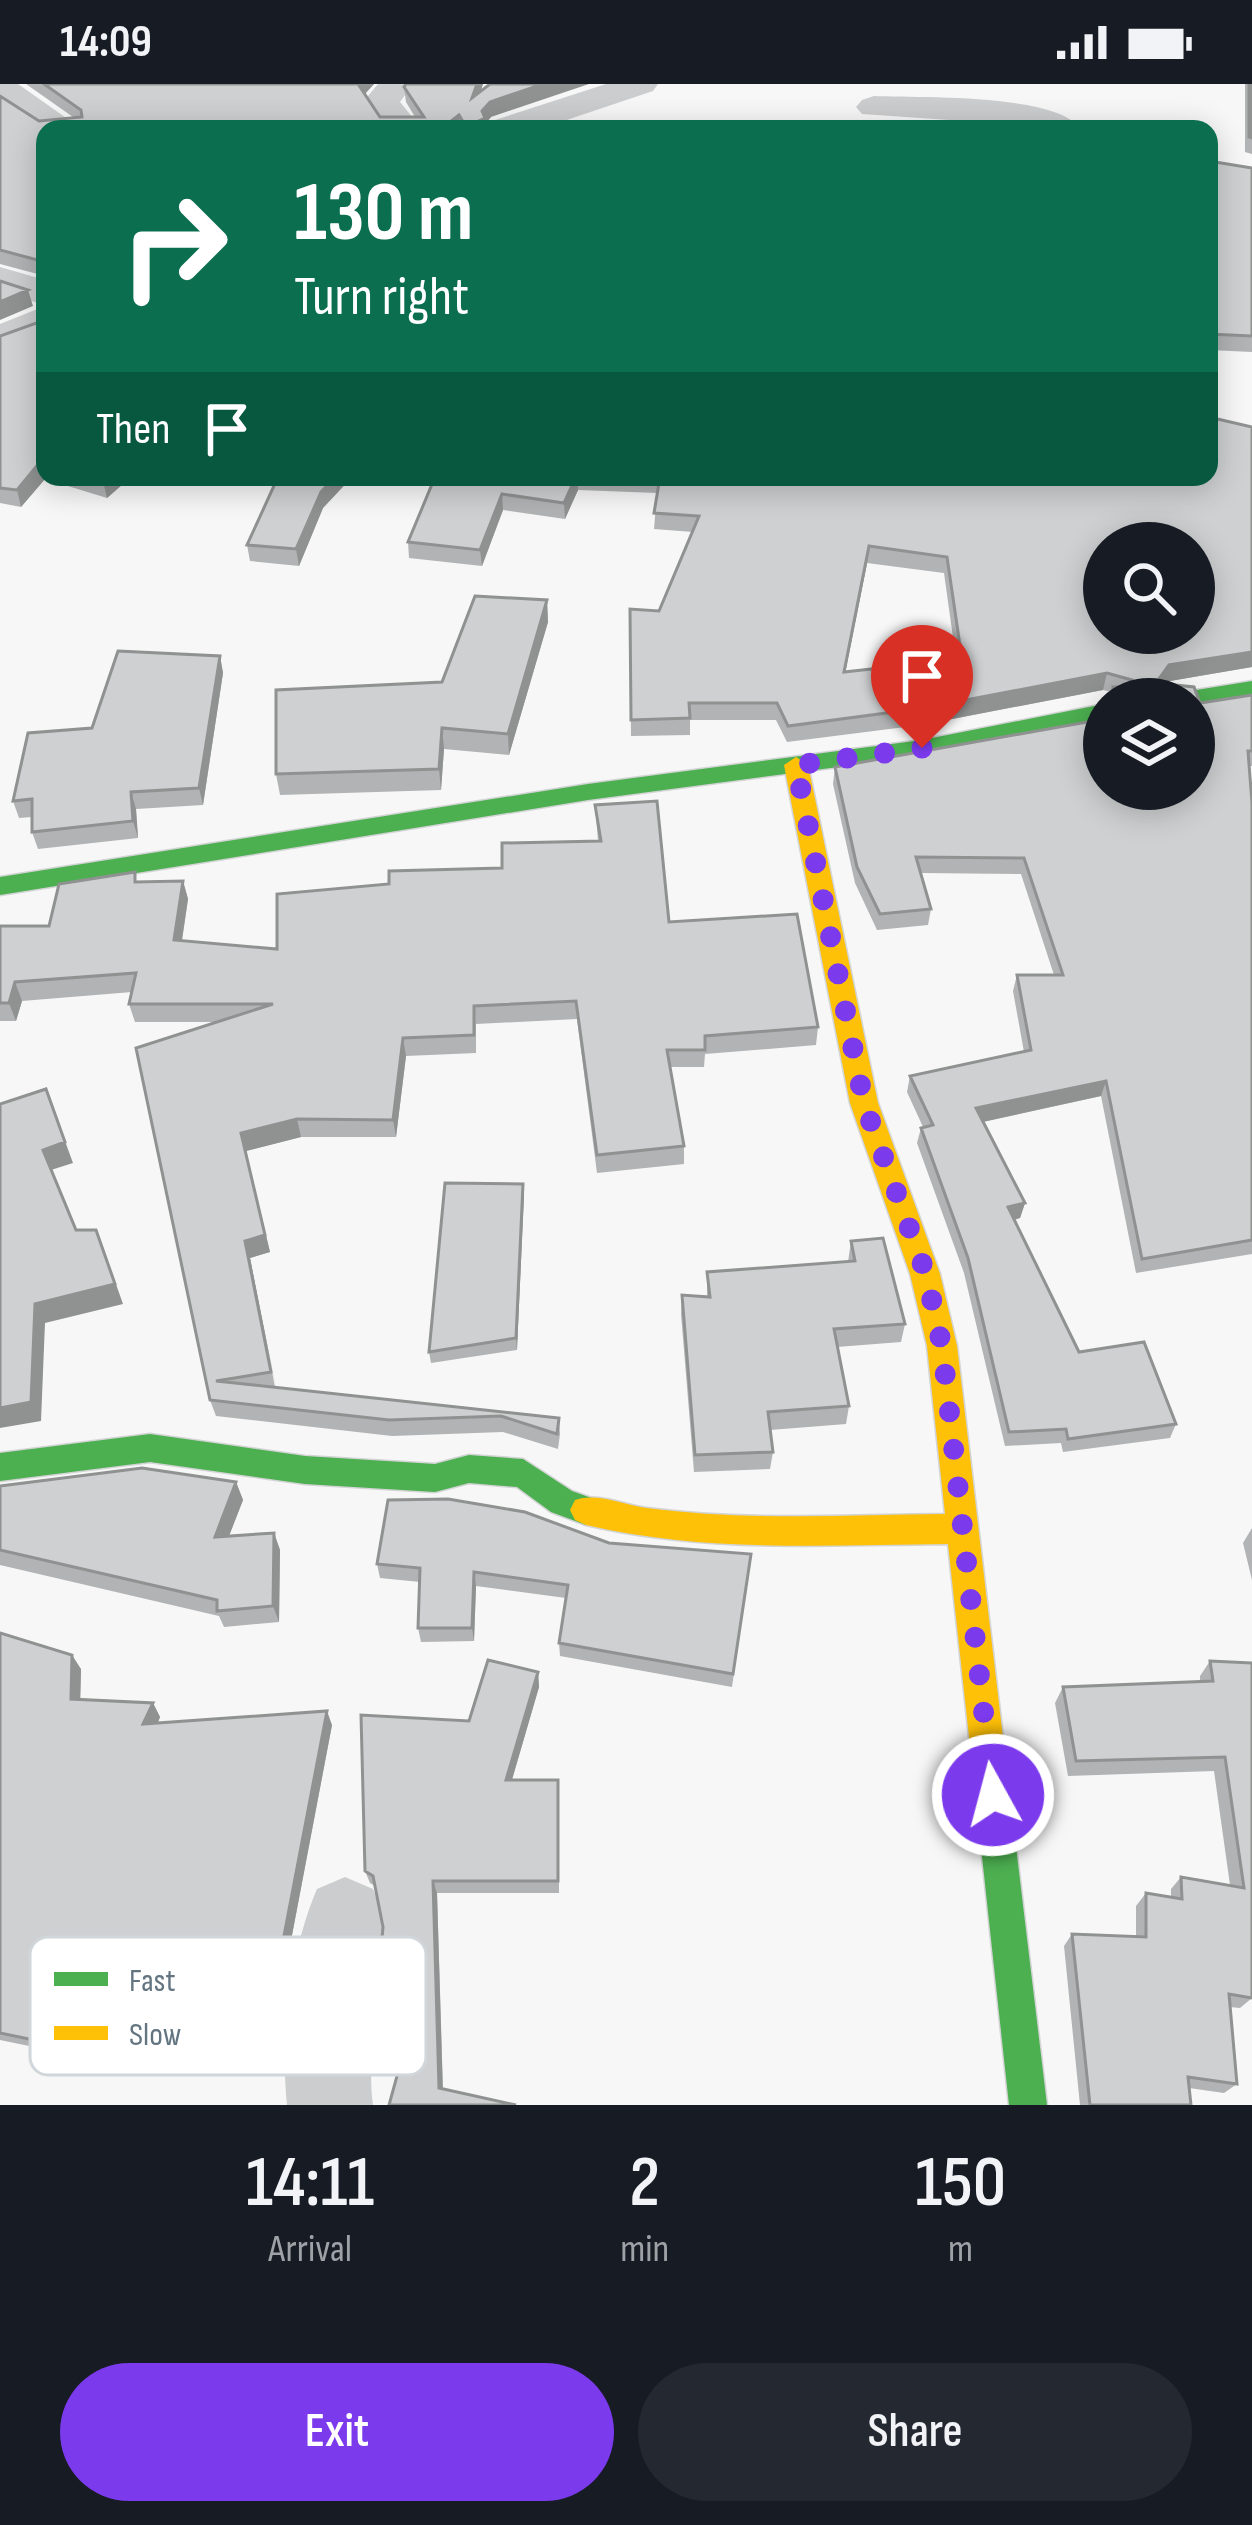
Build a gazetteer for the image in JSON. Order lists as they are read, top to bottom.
{
  "legend": ["Fast", "Slow"],
  "page": {
    "status": "14:09",
    "turn": ["130 m", "Turn right"],
    "then": "Then",
    "eta": [
      "14:11",
      "Arrival",
      "2",
      "min",
      "150",
      "m"
    ],
    "buttons": ["Exit", "Share"]
  }
}
